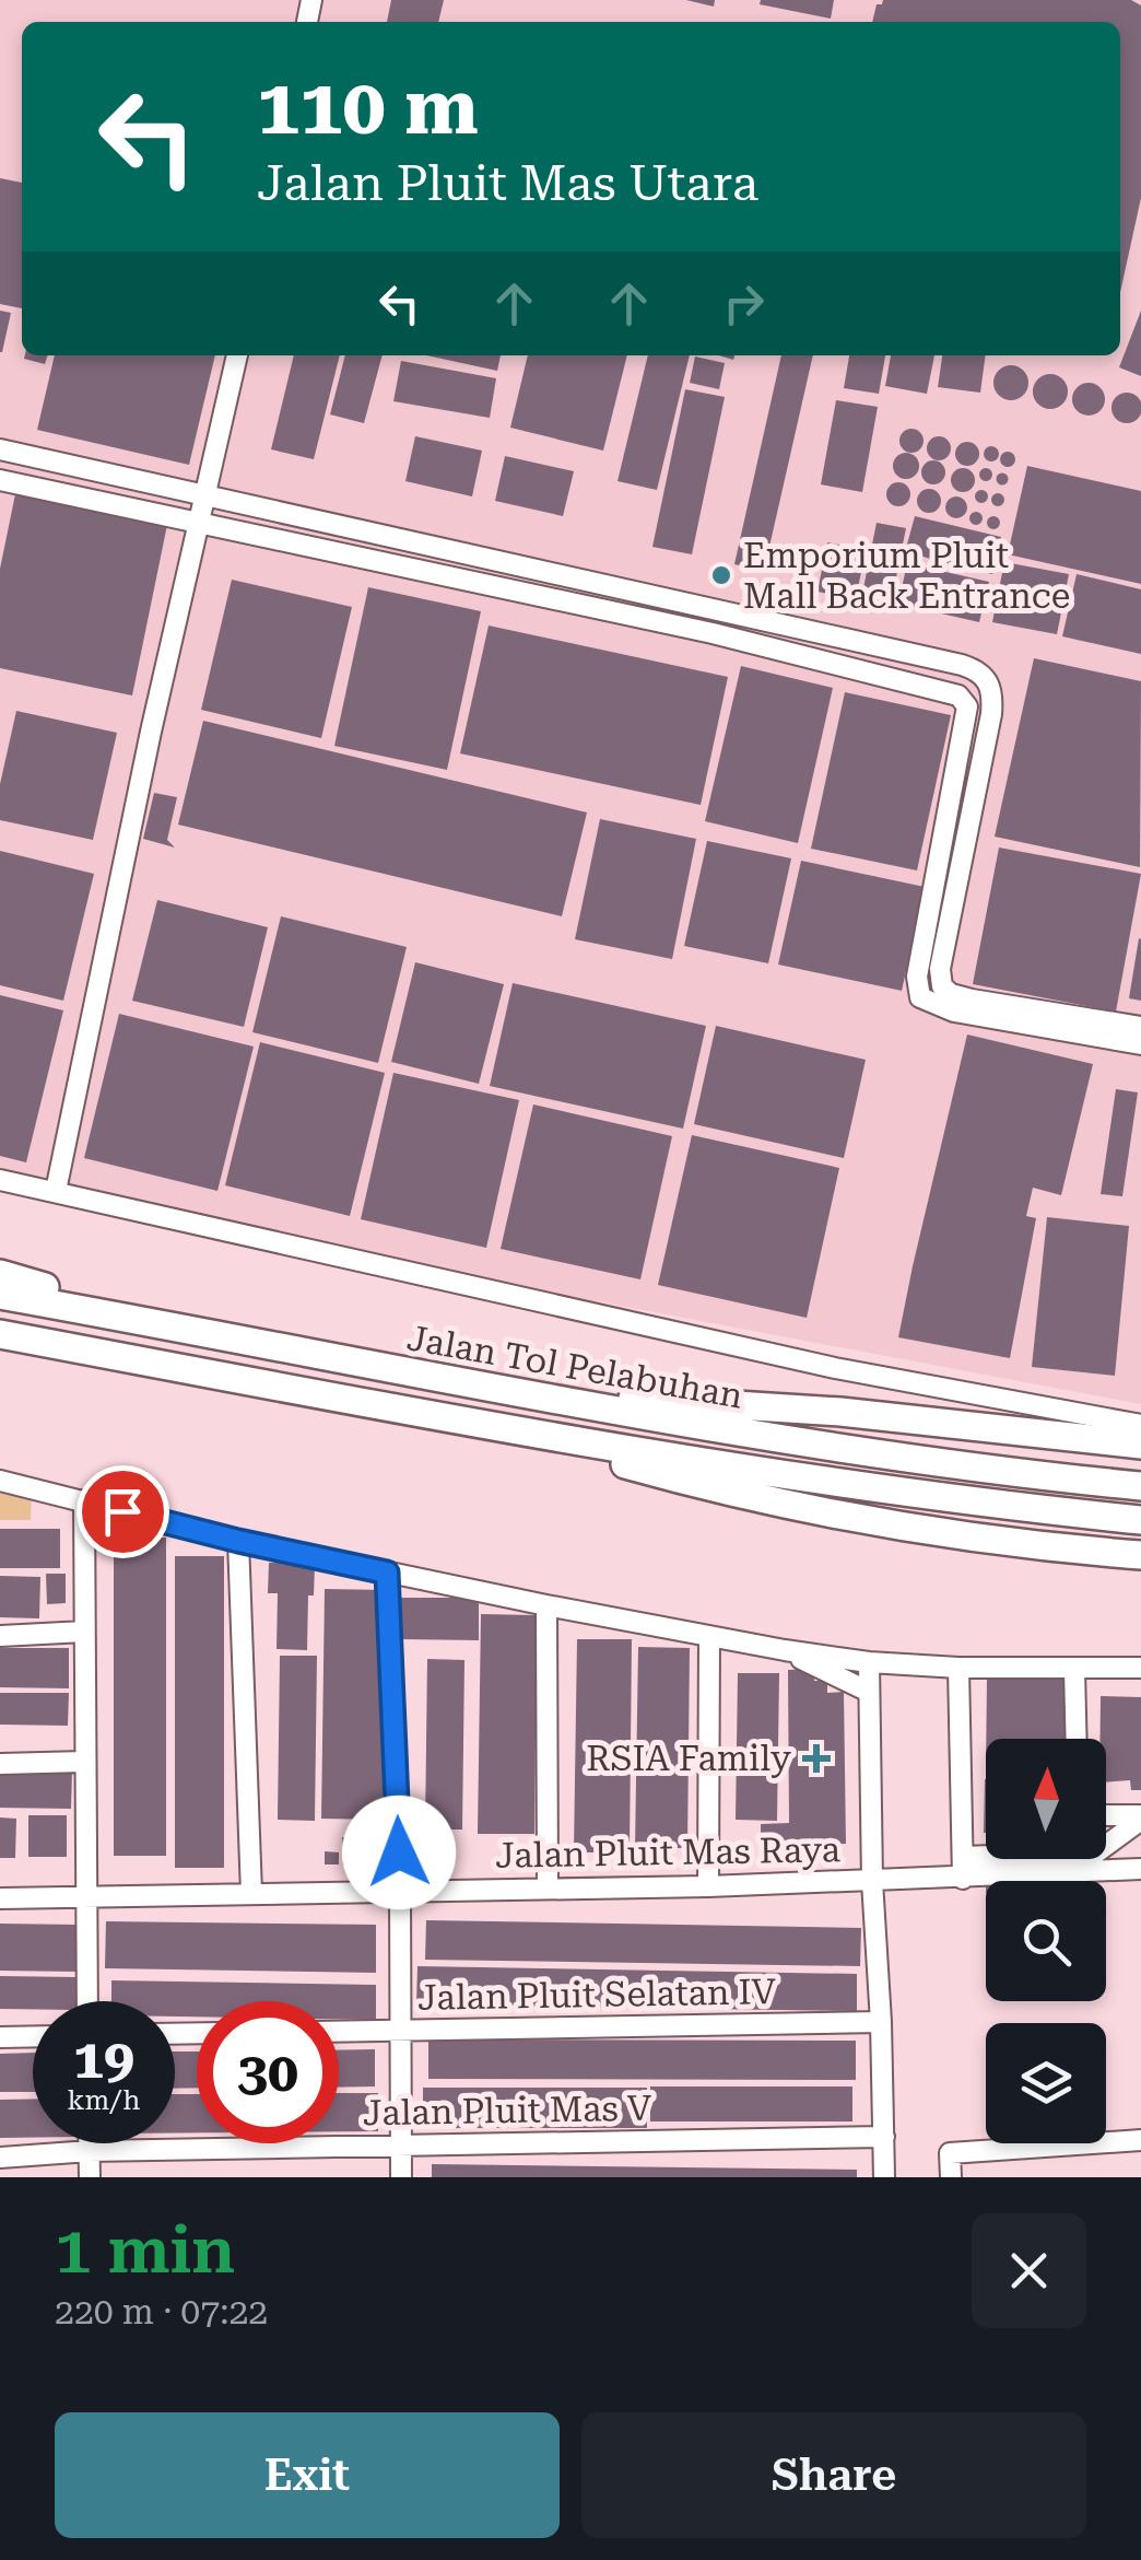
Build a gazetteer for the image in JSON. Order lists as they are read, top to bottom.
{
  "streets": {
    "highway": ["Jalan Tol Pelabuhan"],
    "street": ["Jalan Pluit Mas Raya", "Jalan Pluit Selatan IV", "Jalan Pluit Mas V"]
  },
  "places": {
    "other": ["Emporium Pluit Mall Back Entrance"],
    "health": ["RSIA Family"]
  },
  "north": "top",
  "page": {
    "turn": ["110 m", "Jalan Pluit Mas Utara"],
    "speed": "19 km/h",
    "limit": "30",
    "heading": ["1 min", "220 m · 07:22"],
    "buttons": ["Exit", "Share"]
  }
}
